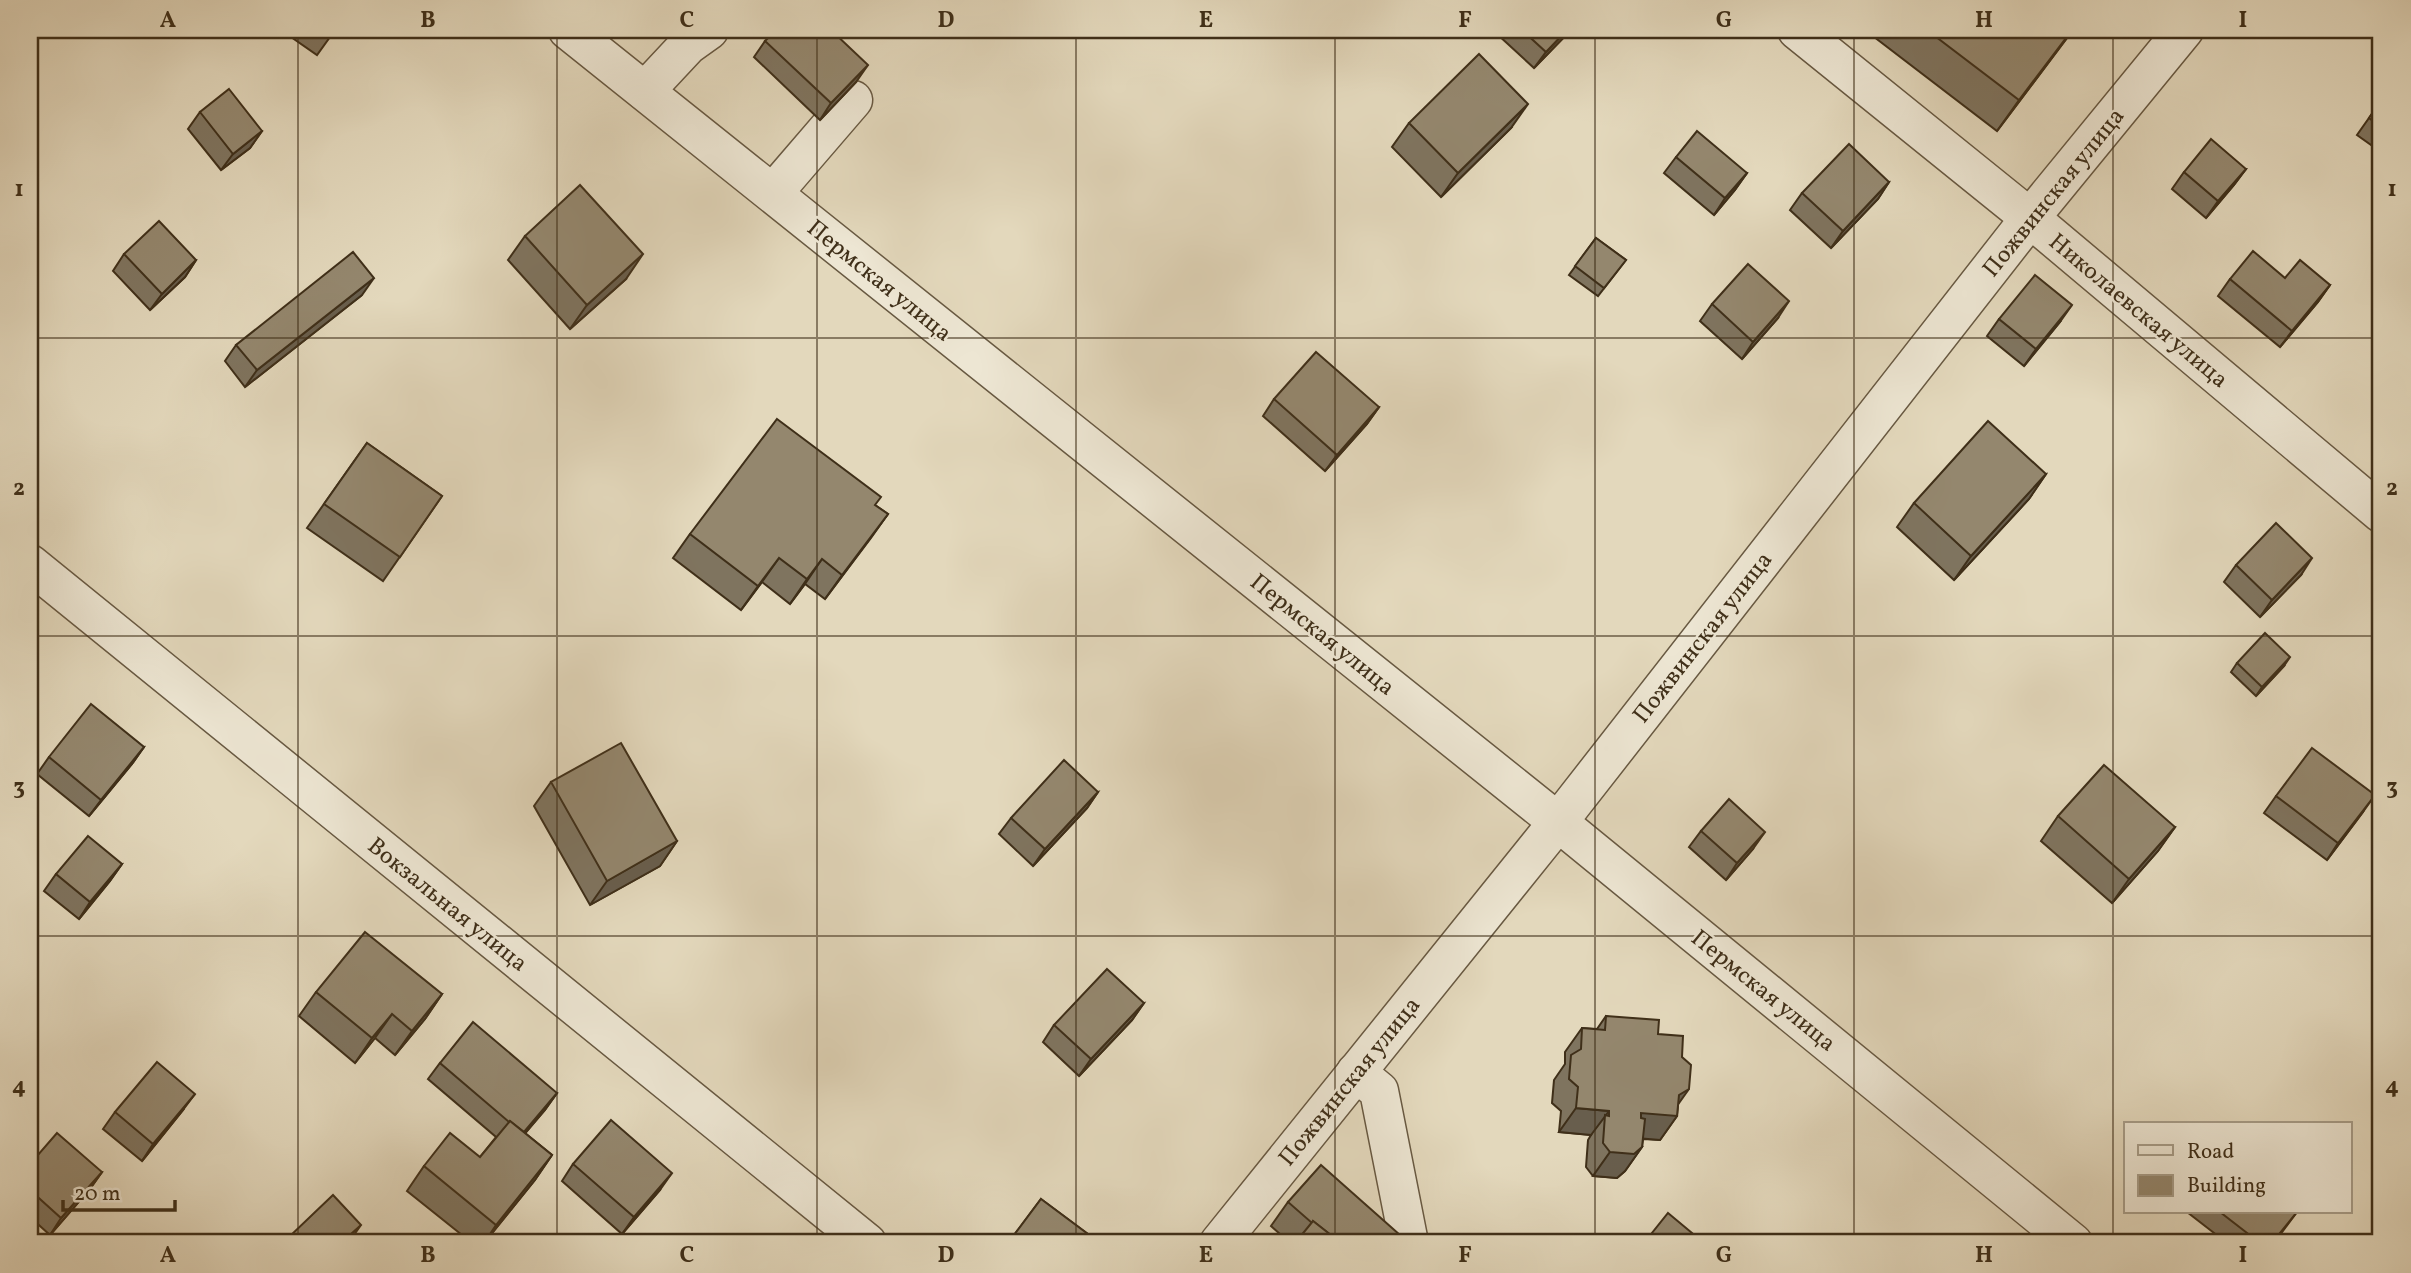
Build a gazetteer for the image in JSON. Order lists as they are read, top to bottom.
{
  "streets": {
    "street": [
      "Пожвинская улица",
      "Пермская улица",
      "Николаевская улица",
      "Вокзальная улица"
    ]
  },
  "crossings": [
    ["Пожвинская улица", "Пермская улица"],
    ["Пожвинская улица", "Николаевская улица"]
  ],
  "legend": ["Road", "Building"],
  "scale_bar": "20 m",
  "grid": {
    "columns": [
      "A",
      "B",
      "C",
      "D",
      "E",
      "F",
      "G",
      "H",
      "I"
    ],
    "rows": [
      "1",
      "2",
      "3",
      "4"
    ]
  }
}
